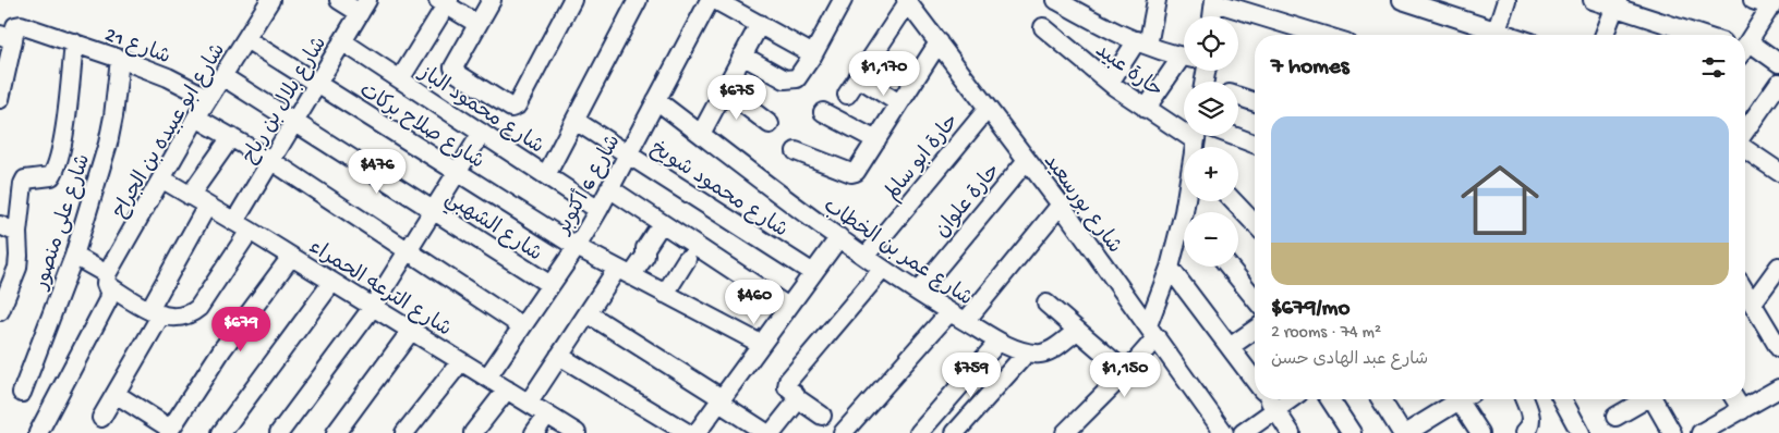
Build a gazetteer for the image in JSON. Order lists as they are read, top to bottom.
{
  "streets": {
    "street": [
      "شارع 21",
      "حارة عبيد",
      "شارع بلال بن رباح",
      "شارع محمود الباز",
      "شارع صلاح بركات",
      "شارع ابو عبيده بن الجراح",
      "حارة ابو سالم",
      "شارع 6 أكتوبر",
      "شارع محمود شويخ",
      "حارة علوان",
      "شارع بورسعيد",
      "شارع على منصور",
      "شارع الشهبي",
      "شارع عمر بن الخطاب",
      "شارع الترعه الحمراء"
    ]
  },
  "crossings": [
    ["شارع 21", "شارع ابو عبيده بن الجراح"],
    ["شارع 21", "شارع على منصور"],
    ["شارع بلال بن رباح", "شارع محمود الباز"],
    ["شارع بلال بن رباح", "شارع صلاح بركات"],
    ["شارع بلال بن رباح", "شارع الشهبي"],
    ["شارع بلال بن رباح", "شارع الترعه الحمراء"],
    ["شارع محمود الباز", "شارع 6 أكتوبر"],
    ["شارع صلاح بركات", "شارع ابو عبيده بن الجراح"],
    ["شارع صلاح بركات", "شارع 6 أكتوبر"],
    ["شارع ابو عبيده بن الجراح", "شارع الشهبي"],
    ["شارع ابو عبيده بن الجراح", "شارع الترعه الحمراء"],
    ["حارة ابو سالم", "شارع بورسعيد"],
    ["حارة ابو سالم", "شارع عمر بن الخطاب"],
    ["شارع 6 أكتوبر", "شارع محمود شويخ"],
    ["شارع 6 أكتوبر", "شارع الشهبي"],
    ["شارع 6 أكتوبر", "شارع عمر بن الخطاب"],
    ["شارع 6 أكتوبر", "شارع الترعه الحمراء"],
    ["حارة علوان", "شارع بورسعيد"],
    ["حارة علوان", "شارع عمر بن الخطاب"]
  ],
  "page": {
    "map_buttons": ["+", "−"],
    "heading": "7 homes",
    "price": [
      "$1,170",
      "$675",
      "$476",
      "$460",
      "$679",
      "$759",
      "$1,150"
    ],
    "list": [
      {
        "name": "$679/mo",
        "note": "2 rooms · 74 m² · شارع عبد الهادى حسن"
      }
    ]
  }
}
